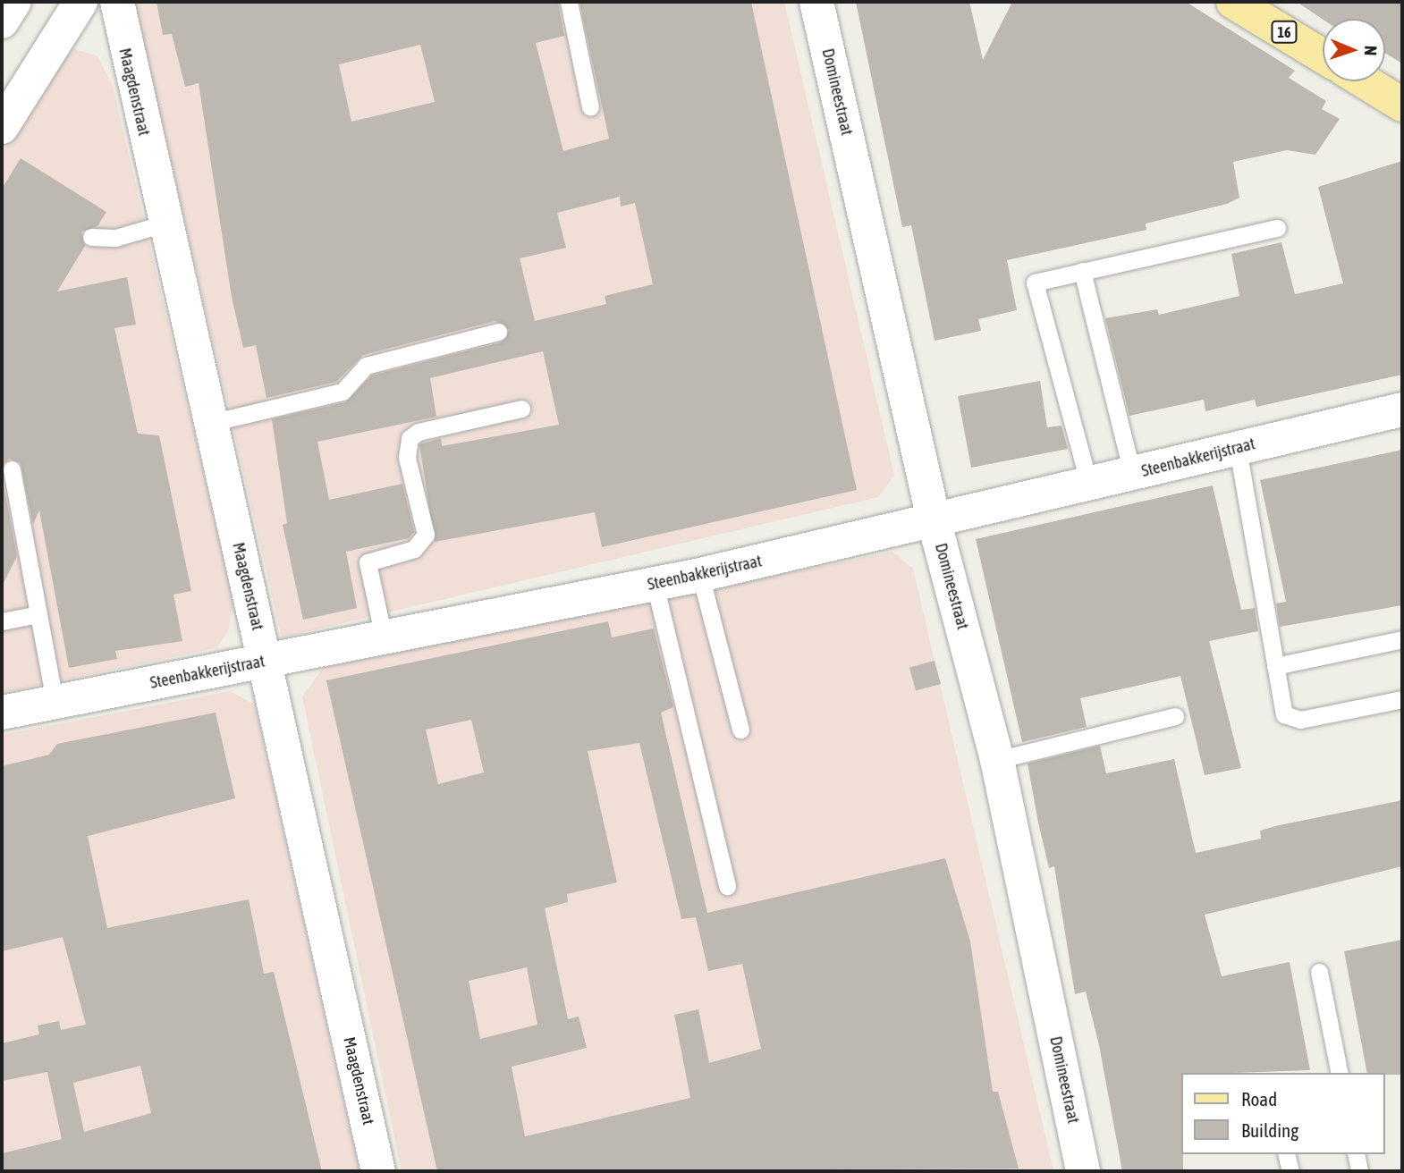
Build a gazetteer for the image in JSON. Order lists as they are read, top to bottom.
{
  "streets": {
    "main road": ["16"],
    "street": ["Maagdenstraat", "Domineestraat", "Steenbakkerijstraat"]
  },
  "crossings": [
    ["Maagdenstraat", "Steenbakkerijstraat"],
    ["Domineestraat", "Steenbakkerijstraat"]
  ],
  "legend": ["Road", "Building"],
  "north": "right"
}
